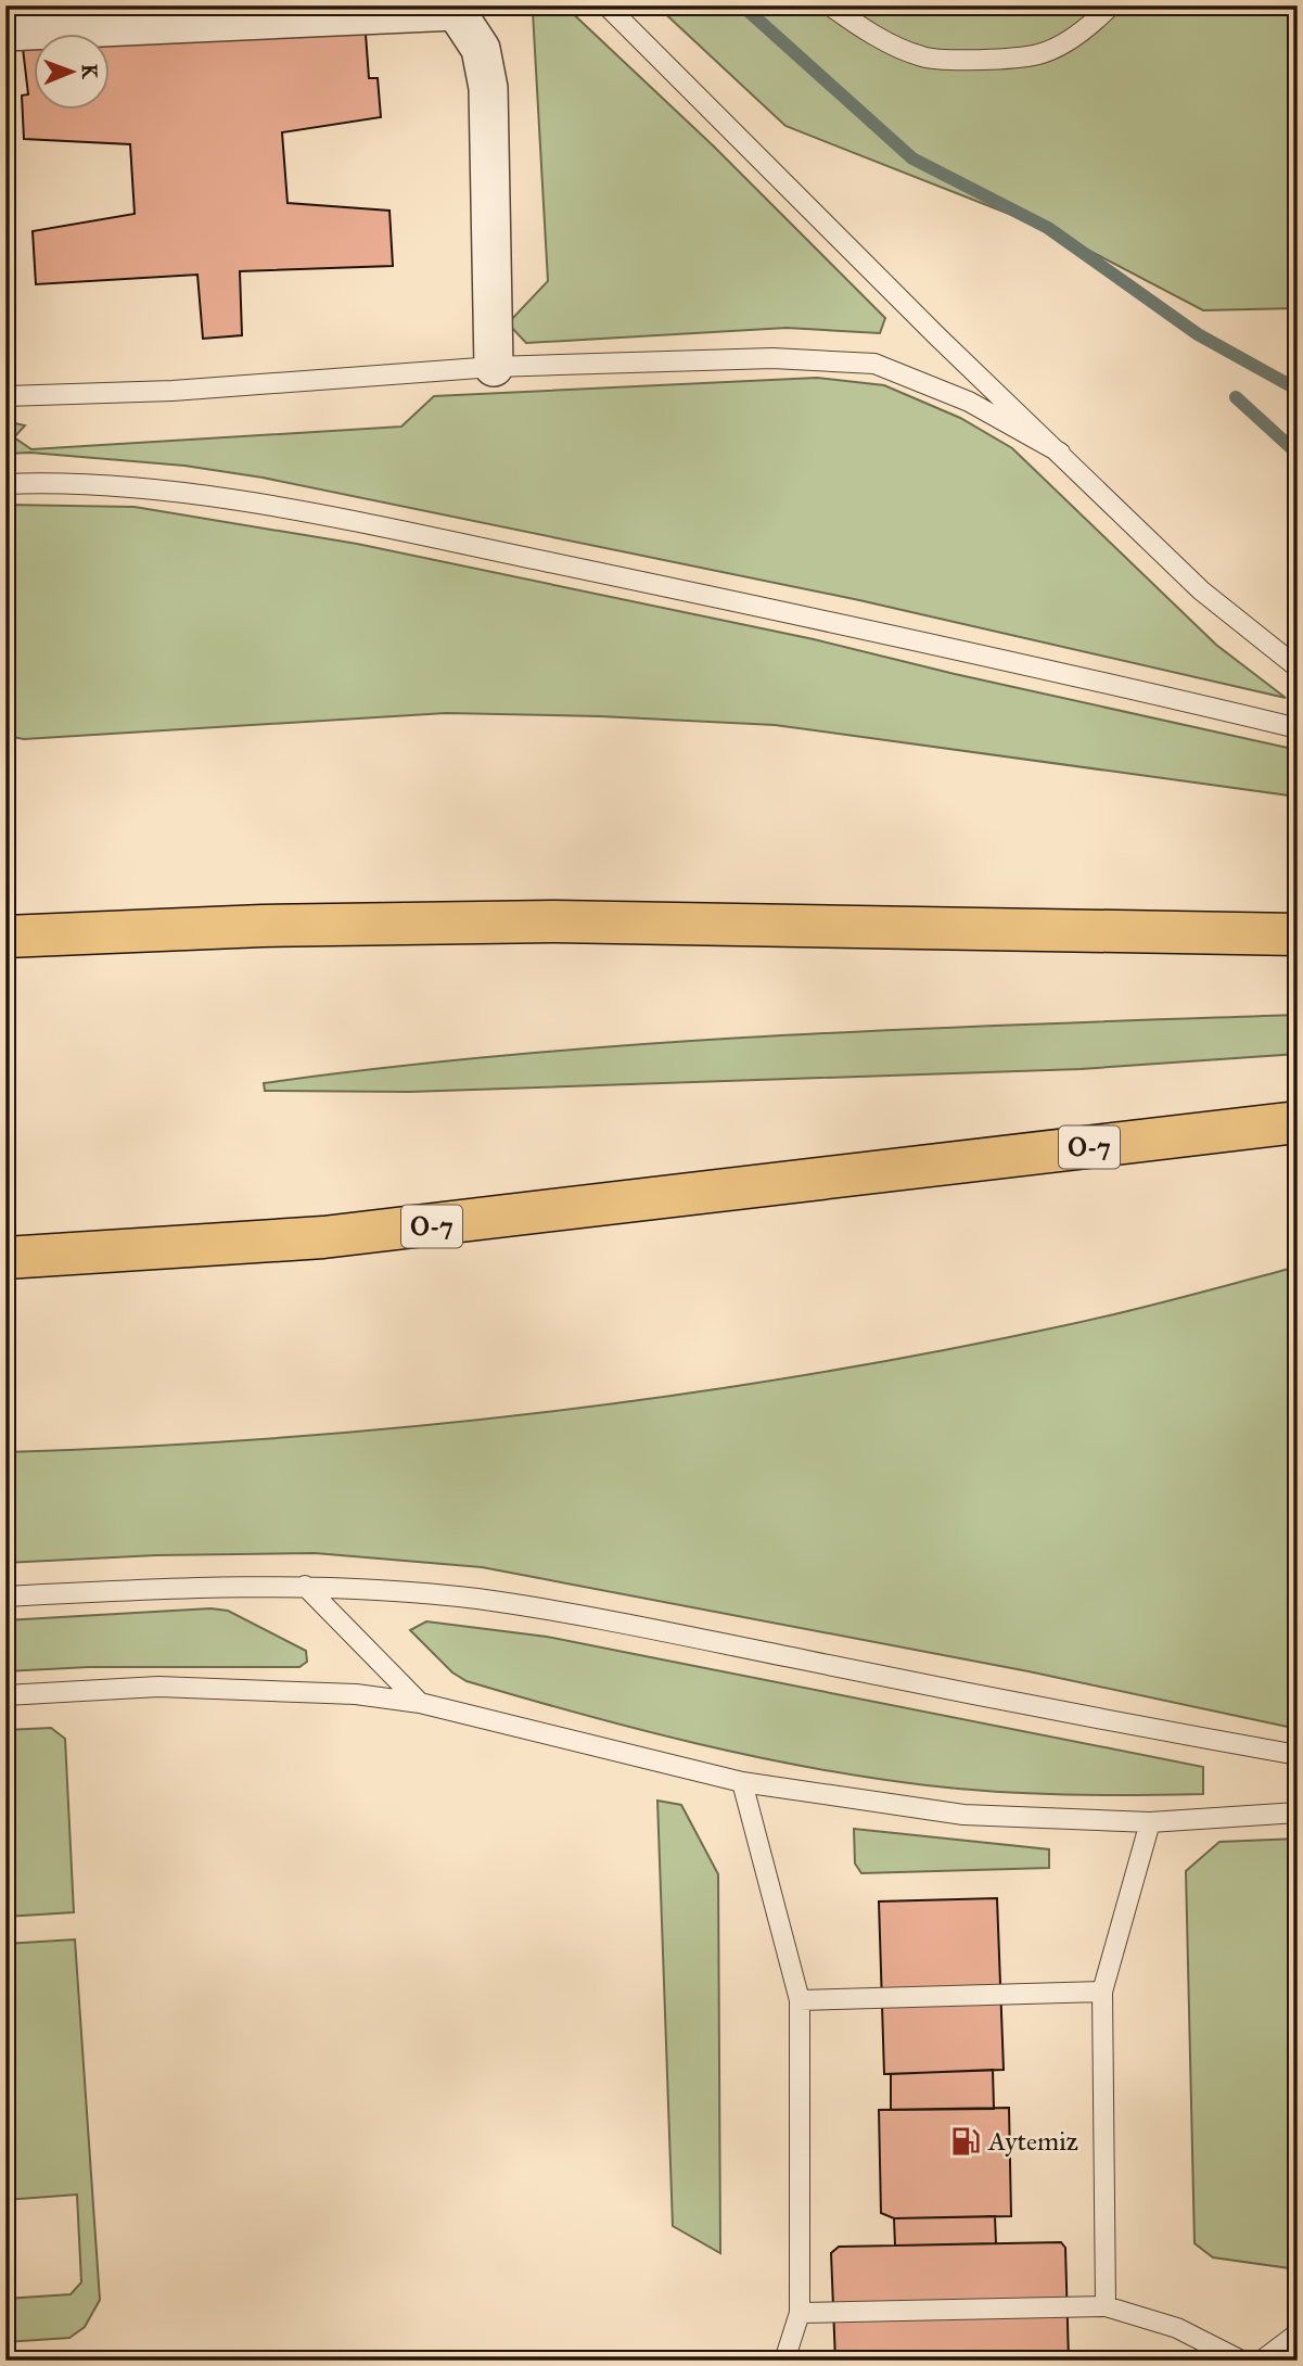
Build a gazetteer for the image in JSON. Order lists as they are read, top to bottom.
{
  "streets": {
    "highway": ["O-7"]
  },
  "places": {
    "fuel station": ["Aytemiz"]
  },
  "north": "right"
}
